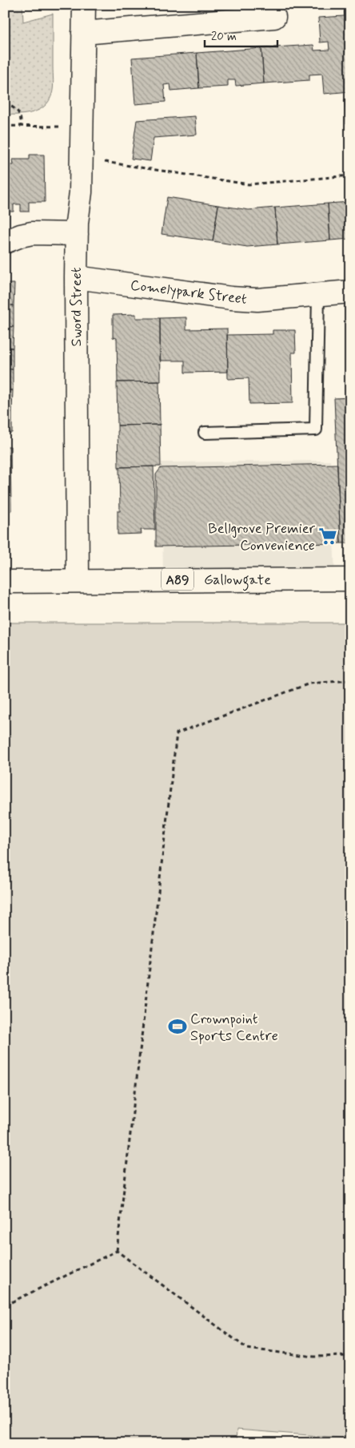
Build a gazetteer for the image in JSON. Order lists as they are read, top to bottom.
{
  "streets": {
    "street": [
      "Comelypark Street",
      "Sword Street",
      "A89",
      "Gallowgate"
    ]
  },
  "crossings": [
    ["Comelypark Street", "Sword Street"],
    ["Sword Street", "Gallowgate"]
  ],
  "places": {
    "supermarket": ["Bellgrove Premier Convenience"],
    "sports": ["Crownpoint Sports Centre"]
  },
  "scale_bar": "20 m"
}
